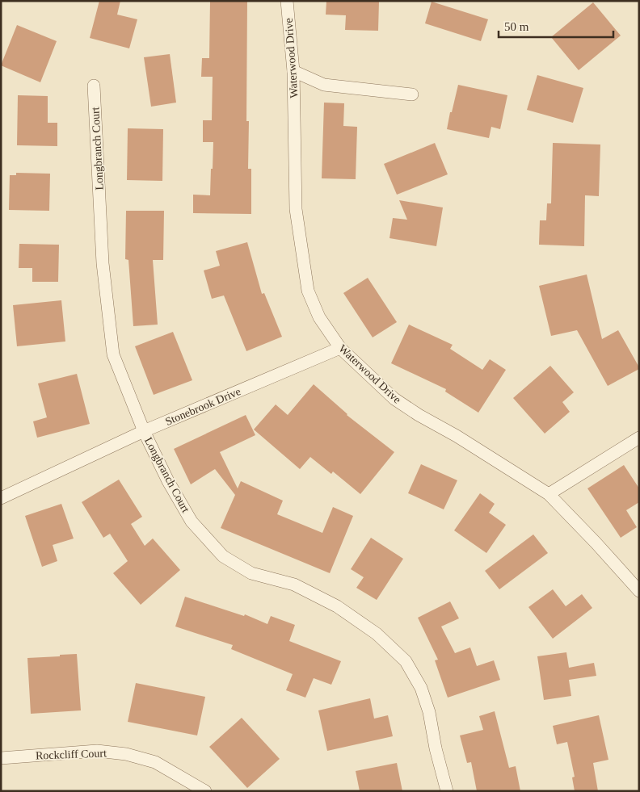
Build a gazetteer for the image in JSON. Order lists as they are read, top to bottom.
{
  "streets": {
    "street": [
      "Waterwood Drive",
      "Longbranch Court",
      "Stonebrook Drive",
      "Rockcliff Court"
    ]
  },
  "crossings": [
    ["Waterwood Drive", "Stonebrook Drive"],
    ["Longbranch Court", "Stonebrook Drive"]
  ],
  "scale_bar": "50 m"
}
